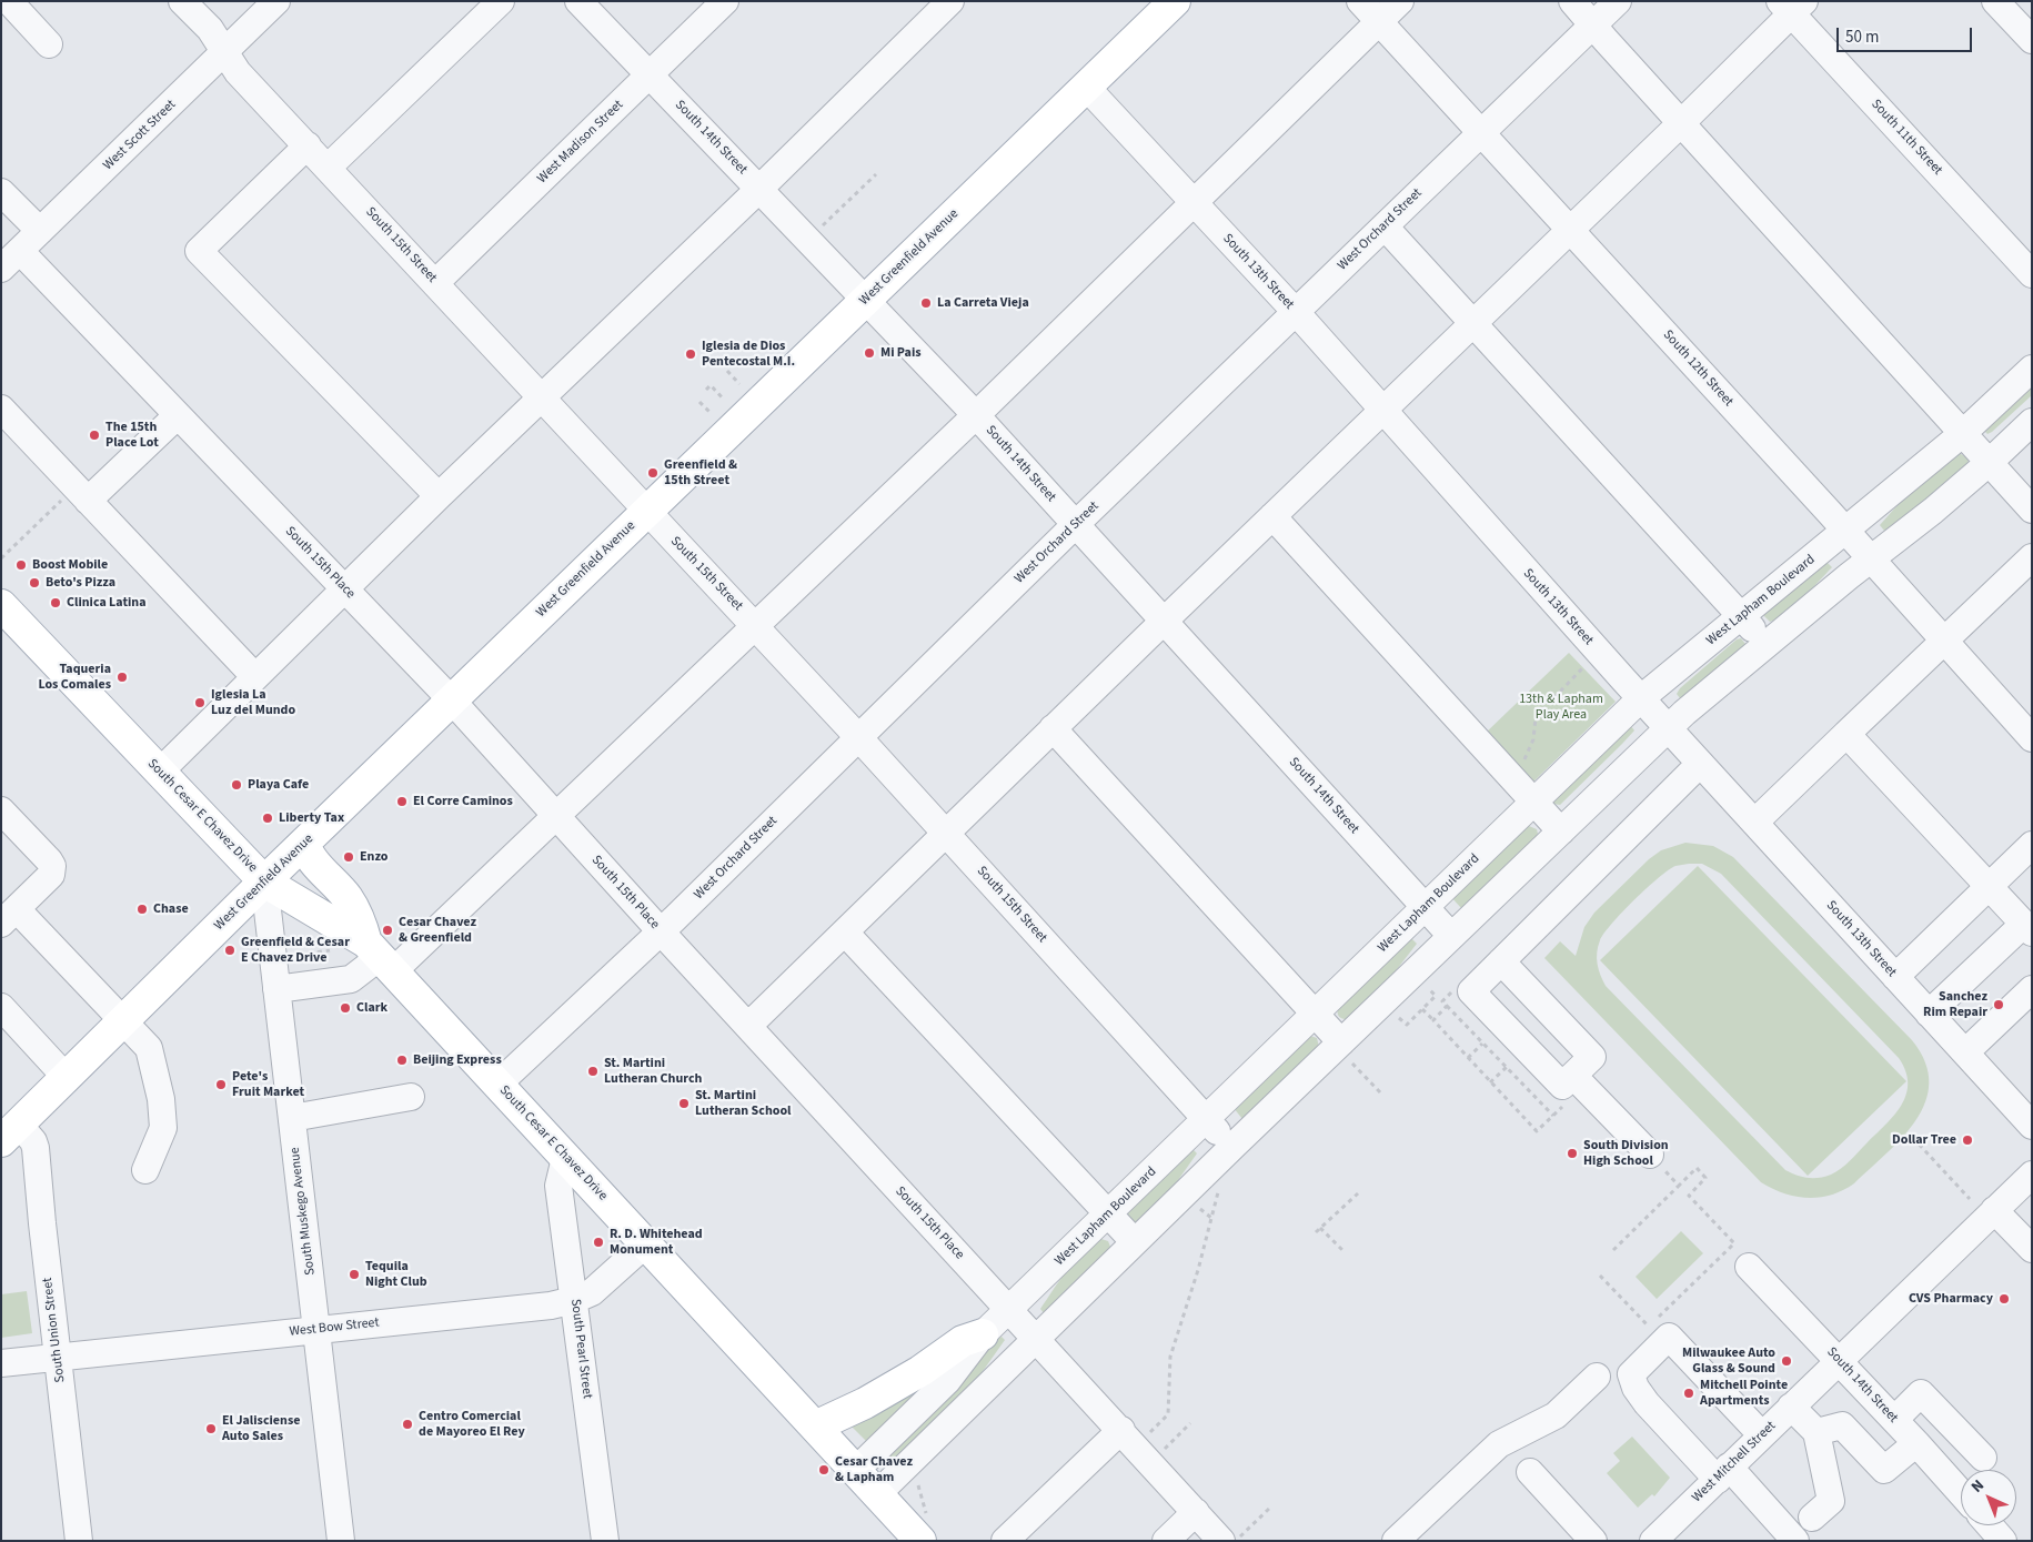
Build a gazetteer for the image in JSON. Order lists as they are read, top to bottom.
{
  "streets": {
    "main road": ["West Greenfield Avenue", "South Cesar E Chavez Drive"],
    "street": [
      "West Scott Street",
      "South 14th Street",
      "South 11th Street",
      "West Madison Street",
      "West Orchard Street",
      "South 15th Street",
      "South 13th Street",
      "South 12th Street",
      "South 15th Place",
      "West Lapham Boulevard",
      "South Muskego Avenue",
      "West Bow Street",
      "South Union Street",
      "South Pearl Street",
      "West Mitchell Street"
    ]
  },
  "crossings": [
    ["West Scott Street", "South 15th Street"],
    ["West Scott Street", "South 15th Place"],
    ["South 14th Street", "West Madison Street"],
    ["South 14th Street", "West Orchard Street"],
    ["South 14th Street", "West Greenfield Avenue"],
    ["South 14th Street", "West Lapham Boulevard"],
    ["South 14th Street", "West Mitchell Street"],
    ["West Madison Street", "South 15th Street"],
    ["West Orchard Street", "South 15th Street"],
    ["West Orchard Street", "South 13th Street"],
    ["West Orchard Street", "South 12th Street"],
    ["West Orchard Street", "South 15th Place"],
    ["West Orchard Street", "South Cesar E Chavez Drive"],
    ["South 15th Street", "West Greenfield Avenue"],
    ["South 15th Street", "West Lapham Boulevard"],
    ["West Greenfield Avenue", "South 13th Street"],
    ["West Greenfield Avenue", "South 15th Place"],
    ["West Greenfield Avenue", "South Cesar E Chavez Drive"],
    ["West Greenfield Avenue", "South Muskego Avenue"],
    ["West Greenfield Avenue", "South Union Street"],
    ["South 13th Street", "West Lapham Boulevard"],
    ["South 12th Street", "West Lapham Boulevard"],
    ["South 15th Place", "West Lapham Boulevard"],
    ["West Lapham Boulevard", "South Cesar E Chavez Drive"],
    ["South Cesar E Chavez Drive", "South Muskego Avenue"],
    ["South Cesar E Chavez Drive", "West Bow Street"],
    ["South Cesar E Chavez Drive", "South Pearl Street"],
    ["South Muskego Avenue", "West Bow Street"],
    ["West Bow Street", "South Union Street"],
    ["West Bow Street", "South Pearl Street"]
  ],
  "parks": ["13th & Lapham Play Area"],
  "places": [
    "La Carreta Vieja",
    "Mi Pais",
    "Iglesia de Dios Pentecostal M.I.",
    "The 15th Place Lot",
    "Greenfield & 15th Street",
    "Boost Mobile",
    "Beto's Pizza",
    "Clinica Latina",
    "Taqueria Los Comales",
    "Iglesia La Luz del Mundo",
    "Playa Cafe",
    "El Corre Caminos",
    "Liberty Tax",
    "Enzo",
    "Chase",
    "Cesar Chavez & Greenfield",
    "Greenfield & Cesar E Chavez Drive",
    "Sanchez Rim Repair",
    "Clark",
    "Beijing Express",
    "St. Martini Lutheran Church",
    "Pete's Fruit Market",
    "St. Martini Lutheran School",
    "Dollar Tree",
    "South Division High School",
    "R. D. Whitehead Monument",
    "Tequila Night Club",
    "CVS Pharmacy",
    "Milwaukee Auto Glass & Sound",
    "Mitchell Pointe Apartments",
    "Centro Comercial de Mayoreo El Rey",
    "El Jalisciense Auto Sales",
    "Cesar Chavez & Lapham"
  ],
  "scale_bar": "50 m",
  "north": "top left"
}
